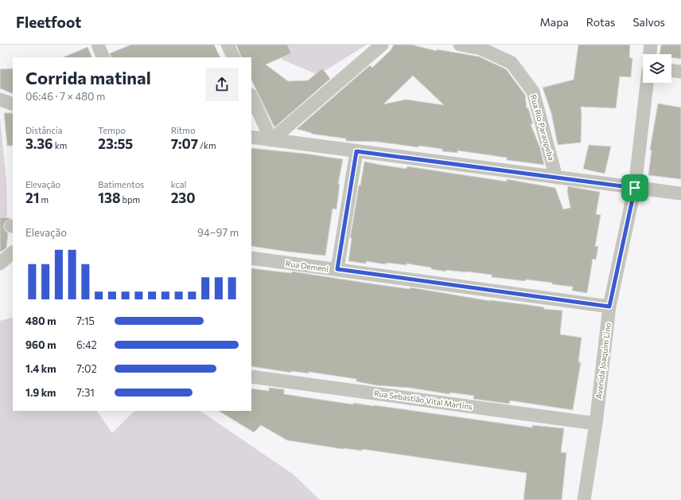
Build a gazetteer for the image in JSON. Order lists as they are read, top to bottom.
{
  "streets": {
    "street": [
      "Rua Rio Paraopeba",
      "Rua Demeni",
      "Avenida Joaquim Lino",
      "Rua Sebastião Vital Martins"
    ]
  },
  "crossings": [
    ["Rua Demeni", "Avenida Joaquim Lino"],
    ["Avenida Joaquim Lino", "Rua Sebastião Vital Martins"]
  ],
  "page": {
    "header": "Fleetfoot",
    "nav": ["Mapa", "Rotas", "Salvos"],
    "heading": ["Corrida matinal", "06:46 · 7 × 480 m"],
    "stats": [
      ["Distância", "3.36 km"],
      ["Tempo", "23:55"],
      ["Ritmo", "7:07 /km"],
      ["Elevação", "21 m"],
      ["Batimentos", "138 bpm"],
      ["kcal", "230"]
    ],
    "chart": ["Elevação", "94–97 m"],
    "list": [
      {
        "name": "480 m",
        "note": "7:15"
      },
      {
        "name": "960 m",
        "note": "6:42"
      },
      {
        "name": "1.4 km",
        "note": "7:02"
      },
      {
        "name": "1.9 km",
        "note": "7:31"
      }
    ]
  }
}
